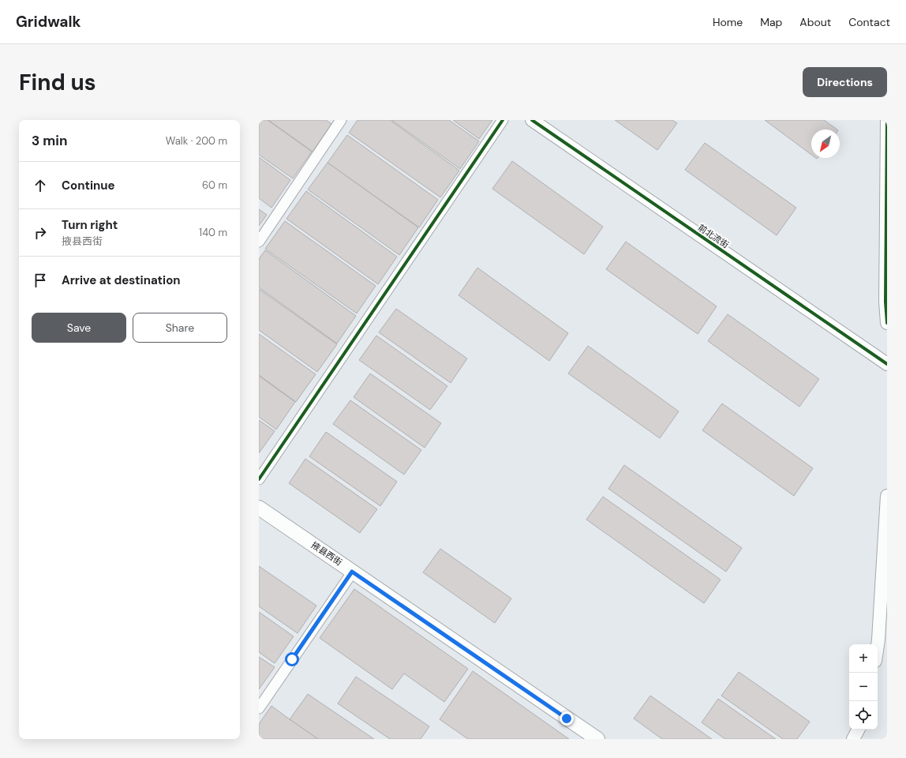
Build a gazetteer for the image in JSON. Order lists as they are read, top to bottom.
{
  "streets": {
    "main road": ["掖县西街"],
    "street": ["前北流街"]
  },
  "north": "bottom left",
  "page": {
    "header": "Gridwalk",
    "nav": [
      "Home",
      "Map",
      "About",
      "Contact"
    ],
    "buttons": [
      "Directions",
      ["Save", "Share"]
    ],
    "title": "Find us",
    "heading": ["3 min", "Walk · 200 m"],
    "list": [
      ["Continue", "60 m"],
      ["Turn right", "掖县西街", "140 m"],
      "Arrive at destination"
    ],
    "map_buttons": ["+", "−"]
  }
}
